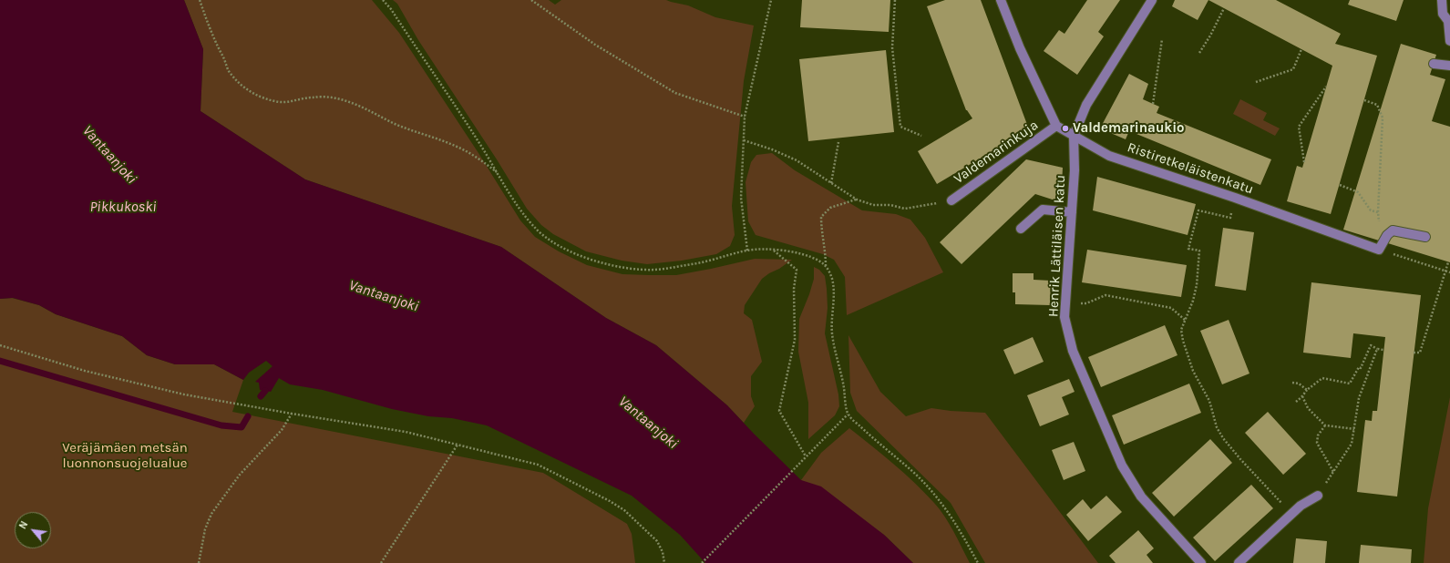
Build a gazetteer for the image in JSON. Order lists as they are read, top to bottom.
{
  "streets": {
    "street": ["Valdemarinkuja", "Ristiretkeläistenkatu", "Henrik Lättiläisen katu"]
  },
  "crossings": [
    ["Valdemarinkuja", "Ristiretkeläistenkatu"],
    ["Ristiretkeläistenkatu", "Henrik Lättiläisen katu"]
  ],
  "water": ["Vantaanjoki", "Pikkukoski"],
  "parks": ["Veräjämäen metsän luonnonsuojelualue"],
  "places": ["Valdemarinaukio"],
  "north": "top left"
}
